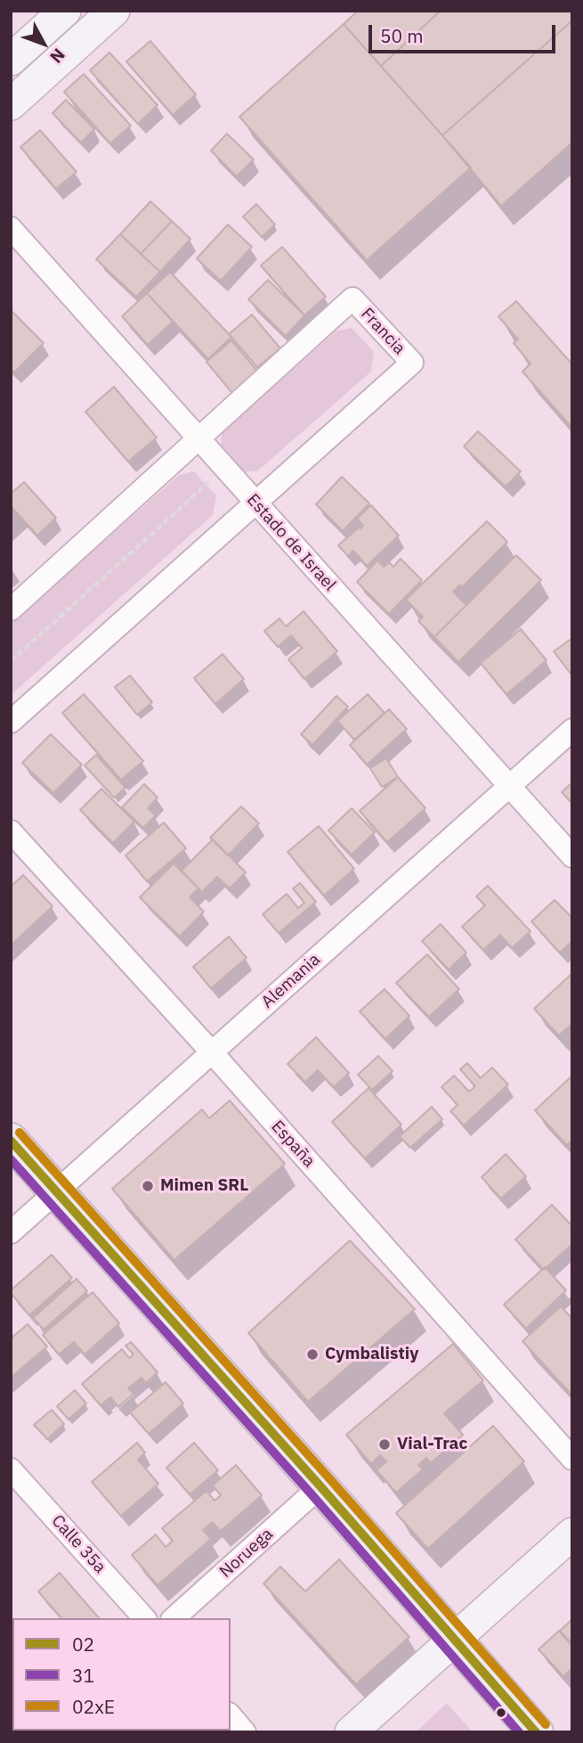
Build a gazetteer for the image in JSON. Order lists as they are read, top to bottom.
{
  "streets": {
    "street": [
      "Francia",
      "Estado de Israel",
      "Alemania",
      "España",
      "Calle 35a",
      "Noruega"
    ]
  },
  "crossings": [
    ["Francia", "Estado de Israel"],
    ["Estado de Israel", "Alemania"],
    ["Alemania", "España"]
  ],
  "places": ["Mimen SRL", "Cymbalistiy", "Vial-Trac"],
  "lines": ["transit line 02xE", "transit line 02", "transit line 31"],
  "legend": ["02", "31", "02xE"],
  "scale_bar": "50 m",
  "north": "bottom right"
}
